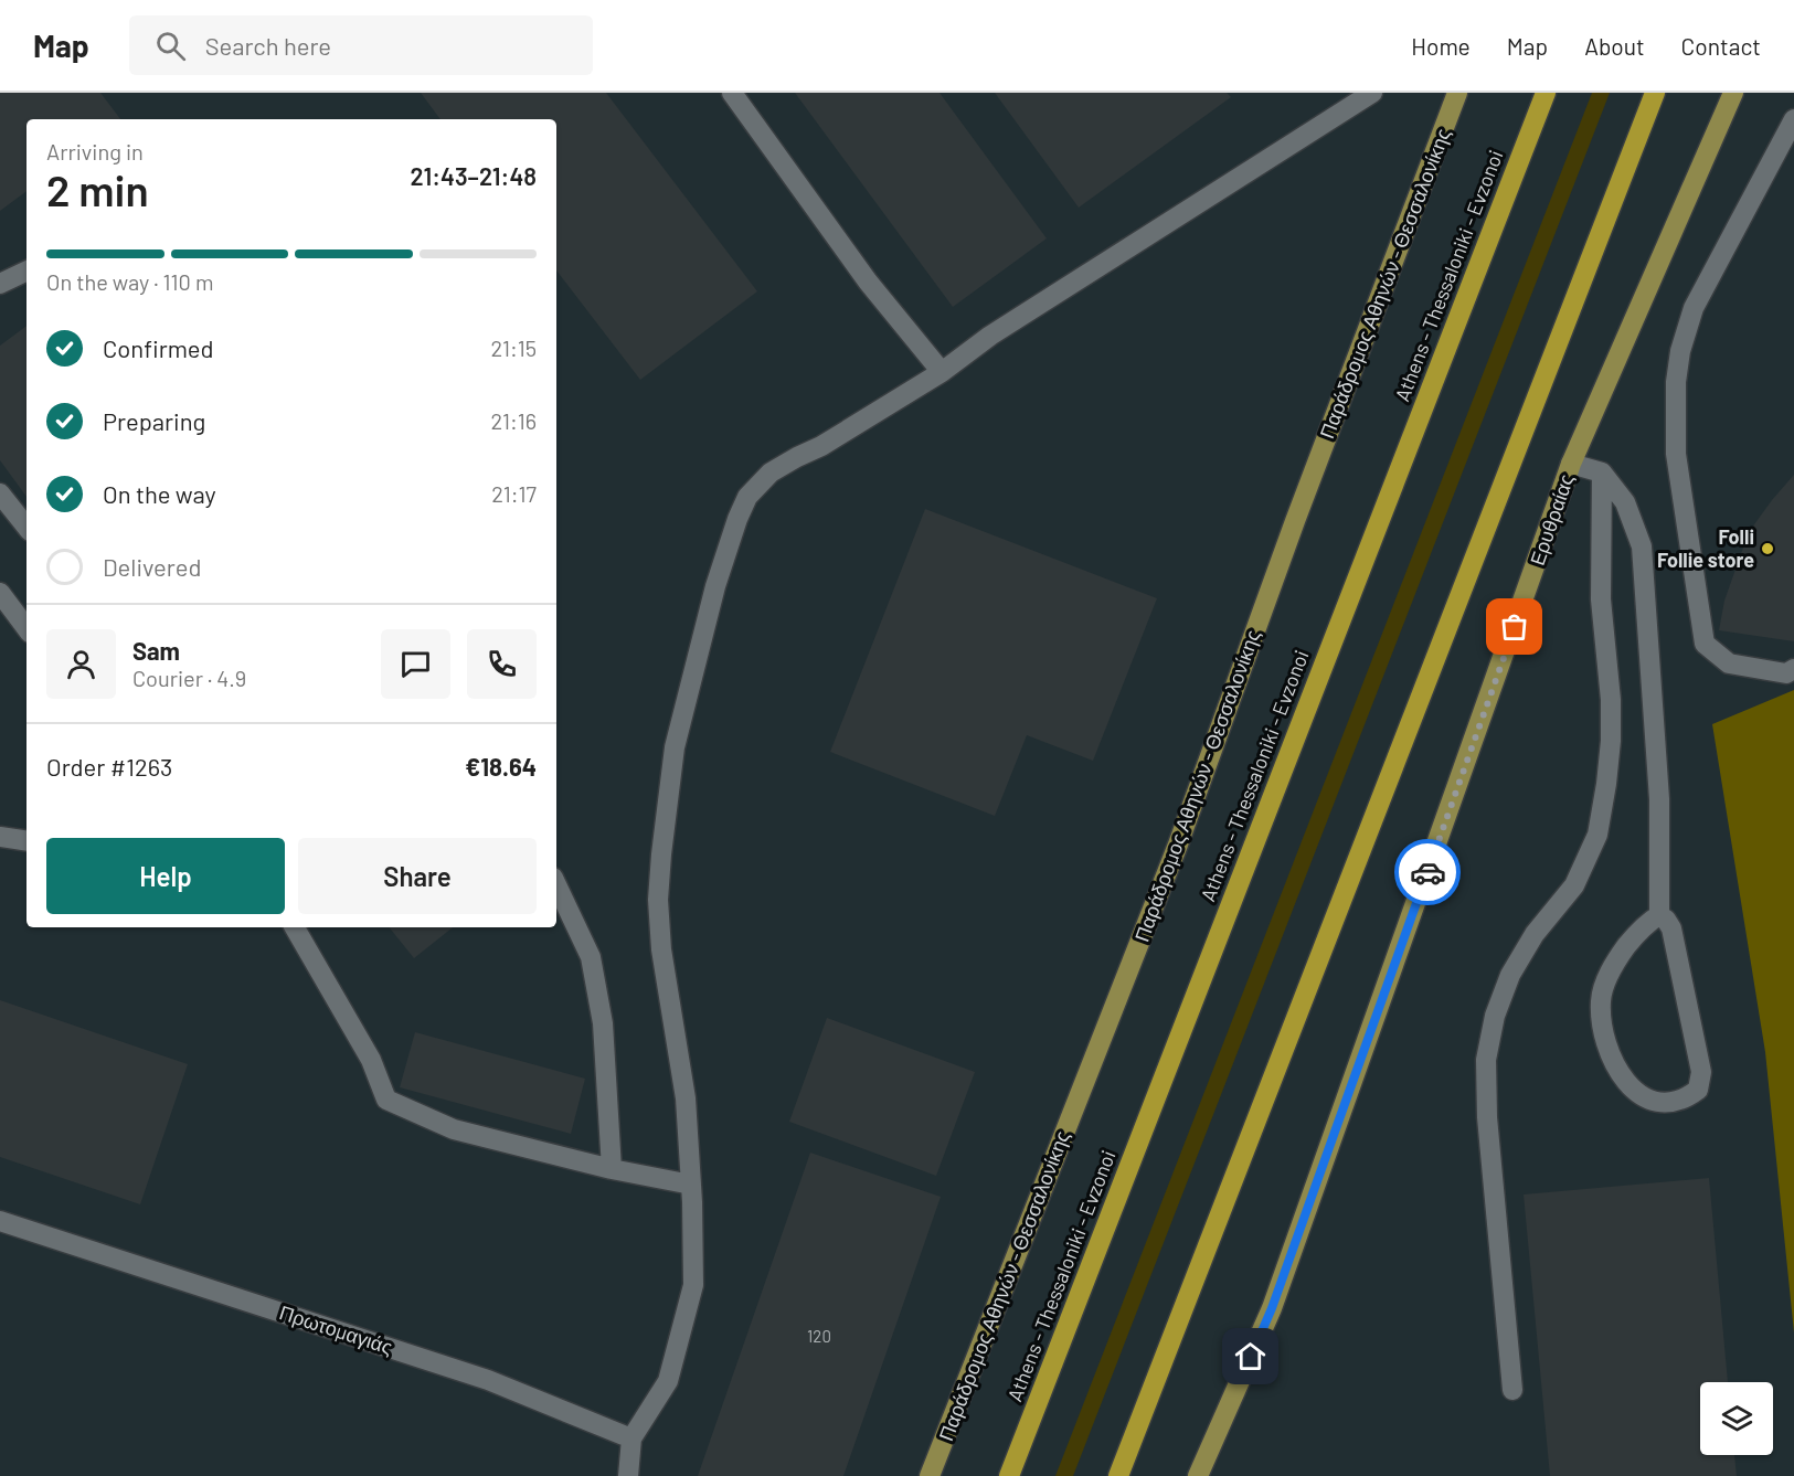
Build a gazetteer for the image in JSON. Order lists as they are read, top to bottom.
{
  "streets": {
    "highway": ["Athens - Thessaloniki - Evzonoi"],
    "main road": ["Παράδρομος Αθηνών - Θεσσαλονίκης", "Ερυθραίας"],
    "street": ["Πρωτομαγιάς"]
  },
  "places": ["Folli Follie store"],
  "house_numbers": ["120"],
  "page": {
    "header": "Map",
    "search": "Search here",
    "nav": [
      "Home",
      "Map",
      "About",
      "Contact"
    ],
    "heading": ["2 min", "Arriving in", "21:43–21:48"],
    "panel": [
      "Sam",
      "Courier · 4.9",
      "Order #1263",
      "€18.64"
    ],
    "bar": "On the way · 110 m",
    "list": [
      ["Confirmed", "21:15"],
      ["Preparing", "21:16"],
      ["On the way", "21:17"],
      "Delivered"
    ],
    "buttons": ["Help", "Share"]
  }
}
